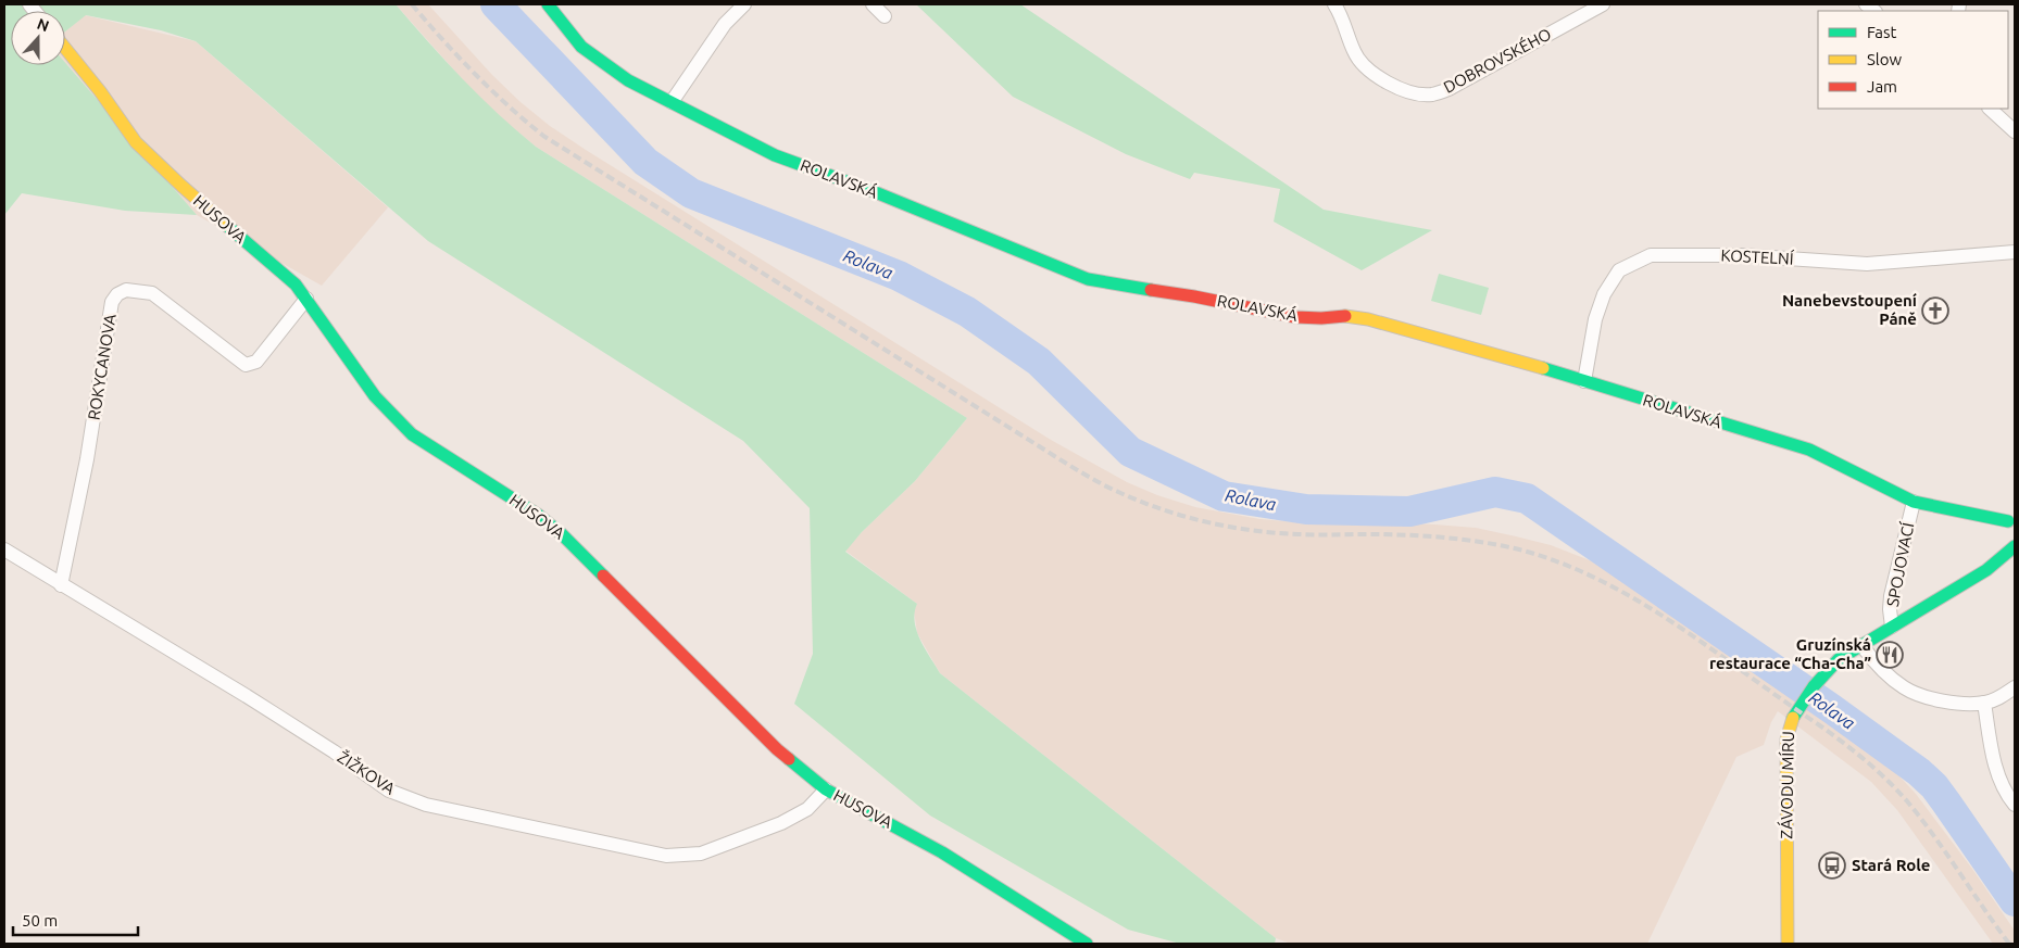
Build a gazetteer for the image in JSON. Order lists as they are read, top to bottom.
{
  "streets": {
    "street": [
      "DOBROVSKÉHO",
      "ROLAVSKÁ",
      "HUSOVA",
      "KOSTELNÍ",
      "ROKYCANOVA",
      "SPOJOVACÍ",
      "ŽIŽKOVA",
      "ZÁVODU MÍRU"
    ]
  },
  "crossings": [
    ["ROLAVSKÁ", "KOSTELNÍ"],
    ["ROLAVSKÁ", "SPOJOVACÍ"],
    ["HUSOVA", "ROKYCANOVA"],
    ["HUSOVA", "ŽIŽKOVA"],
    ["ROKYCANOVA", "ŽIŽKOVA"],
    ["SPOJOVACÍ", "ZÁVODU MÍRU"]
  ],
  "water": ["Rolava"],
  "places": {
    "church": ["Nanebevstoupení Páně"],
    "restaurant": ["Gruzínská restaurace “Cha-Cha”"],
    "bus stop": ["Stará Role"]
  },
  "legend": ["Fast", "Slow", "Jam"],
  "scale_bar": "50 m",
  "north": "top"
}
